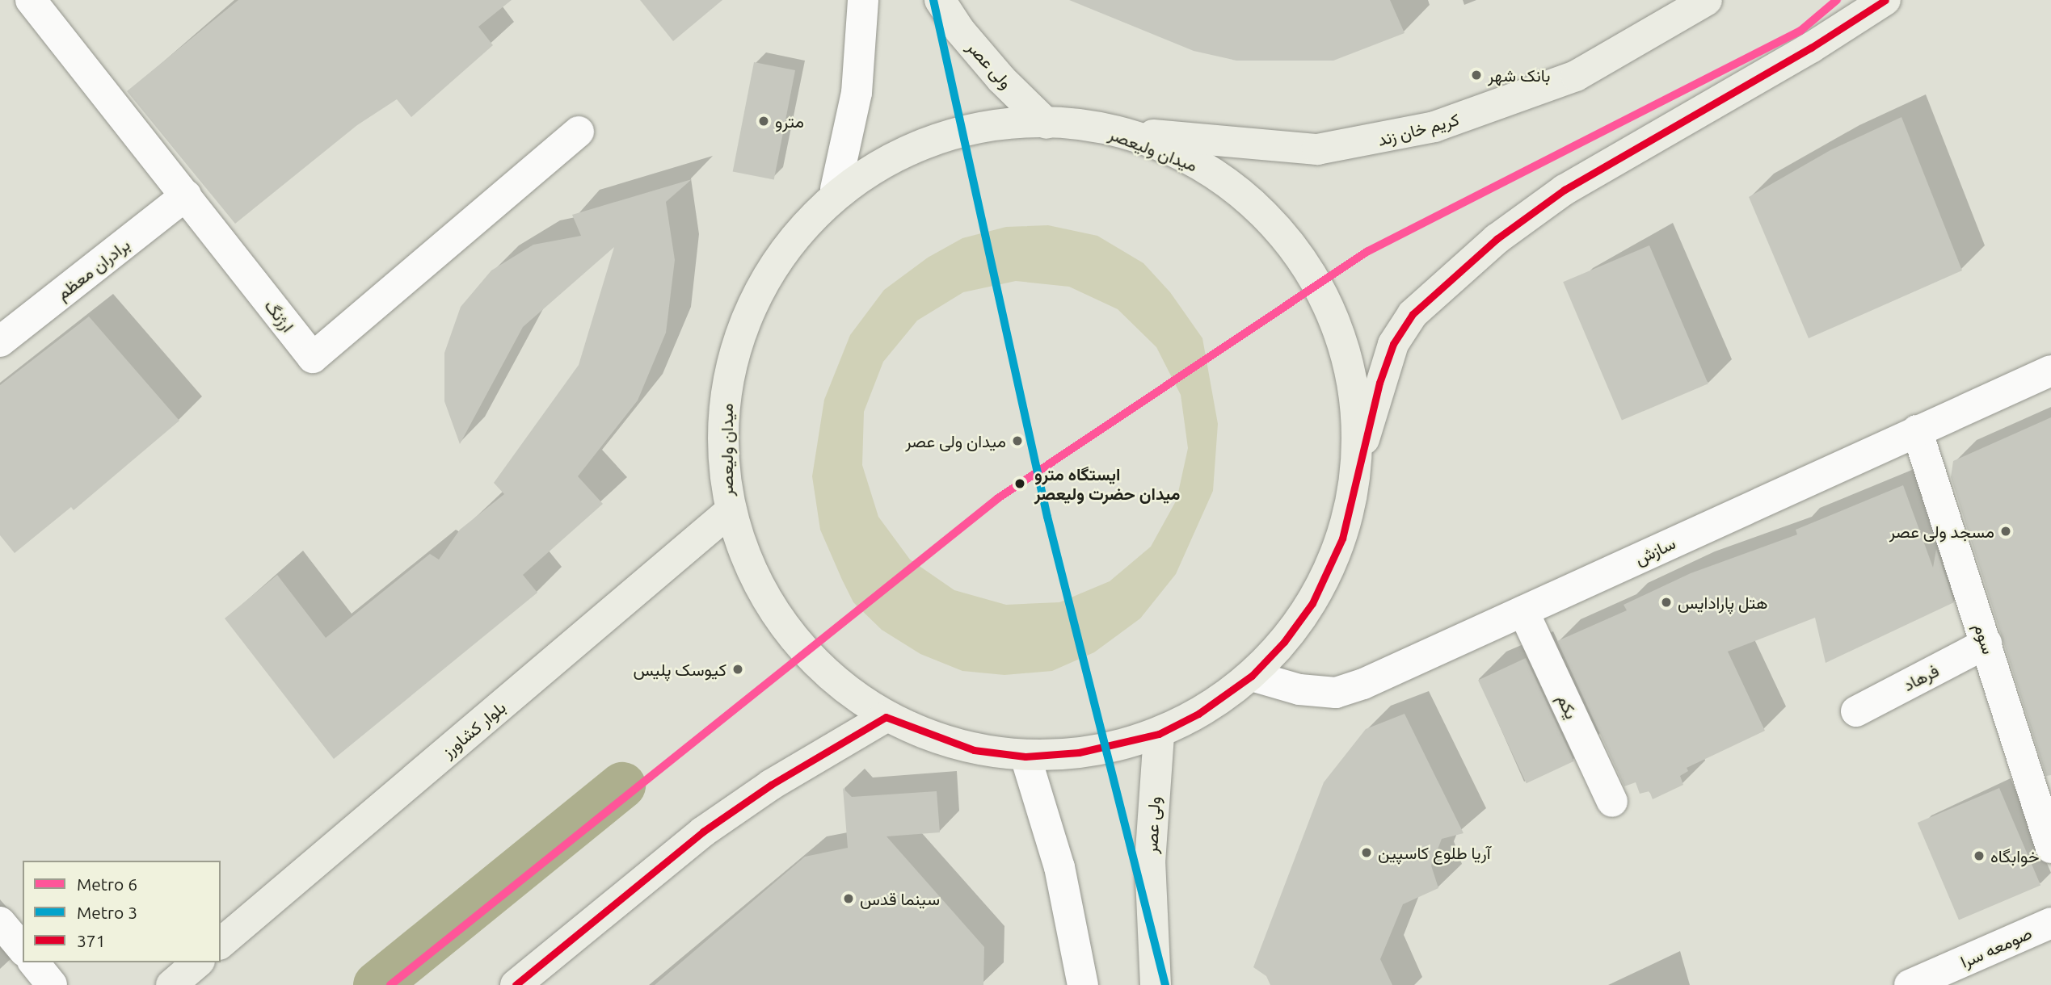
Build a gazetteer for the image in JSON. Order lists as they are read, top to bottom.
{
  "streets": {
    "main road": [
      "ولی عصر",
      "کریم خان زند",
      "میدان ولیعصر",
      "بلوار کشاورز"
    ],
    "street": [
      "برادران معظم",
      "ارژنگ",
      "سازش",
      "سوم",
      "فرهاد",
      "یکم",
      "صومعه سرا"
    ]
  },
  "crossings": [
    ["ولی عصر", "میدان ولیعصر"],
    ["کریم خان زند", "میدان ولیعصر"],
    ["میدان ولیعصر", "سازش"],
    ["میدان ولیعصر", "بلوار کشاورز"],
    ["برادران معظم", "ارژنگ"],
    ["سازش", "سوم"],
    ["سازش", "یکم"],
    ["سوم", "فرهاد"]
  ],
  "places": [
    "بانک شهر",
    "مترو",
    "میدان ولی عصر",
    "ایستگاه مترو میدان حضرت ولیعصر",
    "مسجد ولی عصر",
    "هتل پارادایس",
    "کیوسک پلیس",
    "آریا طلوع کاسپین",
    "خوابگاه",
    "سینما قدس"
  ],
  "lines": ["metro line 6", "metro line 3", "transit line 371"],
  "legend": ["Metro 6", "Metro 3", "371"]
}
